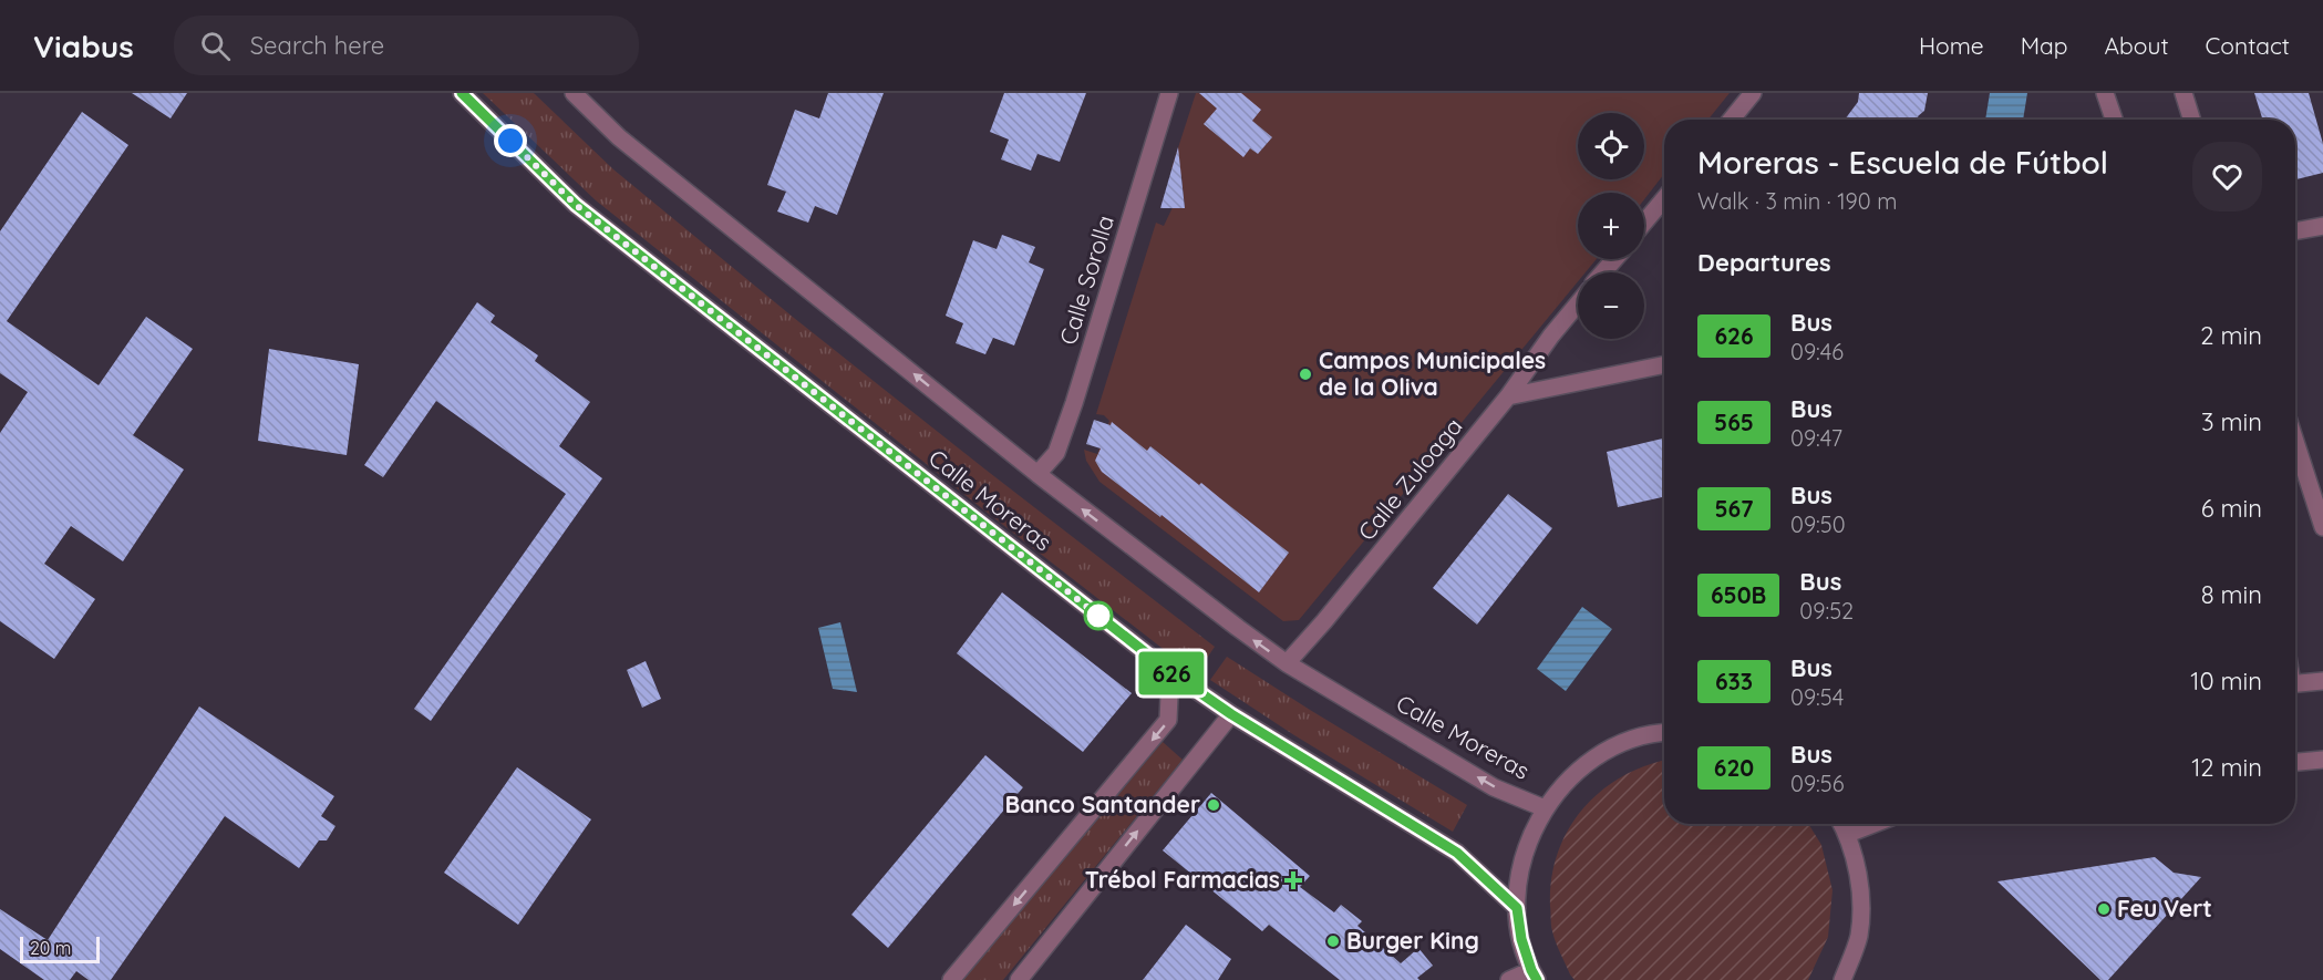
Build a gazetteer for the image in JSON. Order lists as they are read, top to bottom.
{
  "streets": {
    "street": ["Calle Sorolla", "Calle Zuloaga", "Calle Moreras"]
  },
  "crossings": [
    ["Calle Sorolla", "Calle Moreras"],
    ["Calle Zuloaga", "Calle Moreras"]
  ],
  "places": {
    "other": [
      "Campos Municipales de la Oliva",
      "Banco Santander",
      "Feu Vert",
      "Burger King"
    ],
    "health": ["Trébol Farmacias"]
  },
  "lines": ["bus line 626"],
  "scale_bar": "20 m",
  "page": {
    "header": "Viabus",
    "search": "Search here",
    "nav": [
      "Home",
      "Map",
      "About",
      "Contact"
    ],
    "on_map": "626",
    "map_buttons": ["+", "−"],
    "heading": [
      ["Moreras - Escuela de Fútbol", "Walk · 3 min · 190 m"],
      "Departures"
    ],
    "list": [
      {
        "mark": "626",
        "name": "Bus",
        "note": "09:46",
        "value": "2 min"
      },
      {
        "mark": "565",
        "name": "Bus",
        "note": "09:47",
        "value": "3 min"
      },
      {
        "mark": "567",
        "name": "Bus",
        "note": "09:50",
        "value": "6 min"
      },
      {
        "mark": "650B",
        "name": "Bus",
        "note": "09:52",
        "value": "8 min"
      },
      {
        "mark": "633",
        "name": "Bus",
        "note": "09:54",
        "value": "10 min"
      },
      {
        "mark": "620",
        "name": "Bus",
        "note": "09:56",
        "value": "12 min"
      }
    ],
    "scale": "20 m"
  }
}
